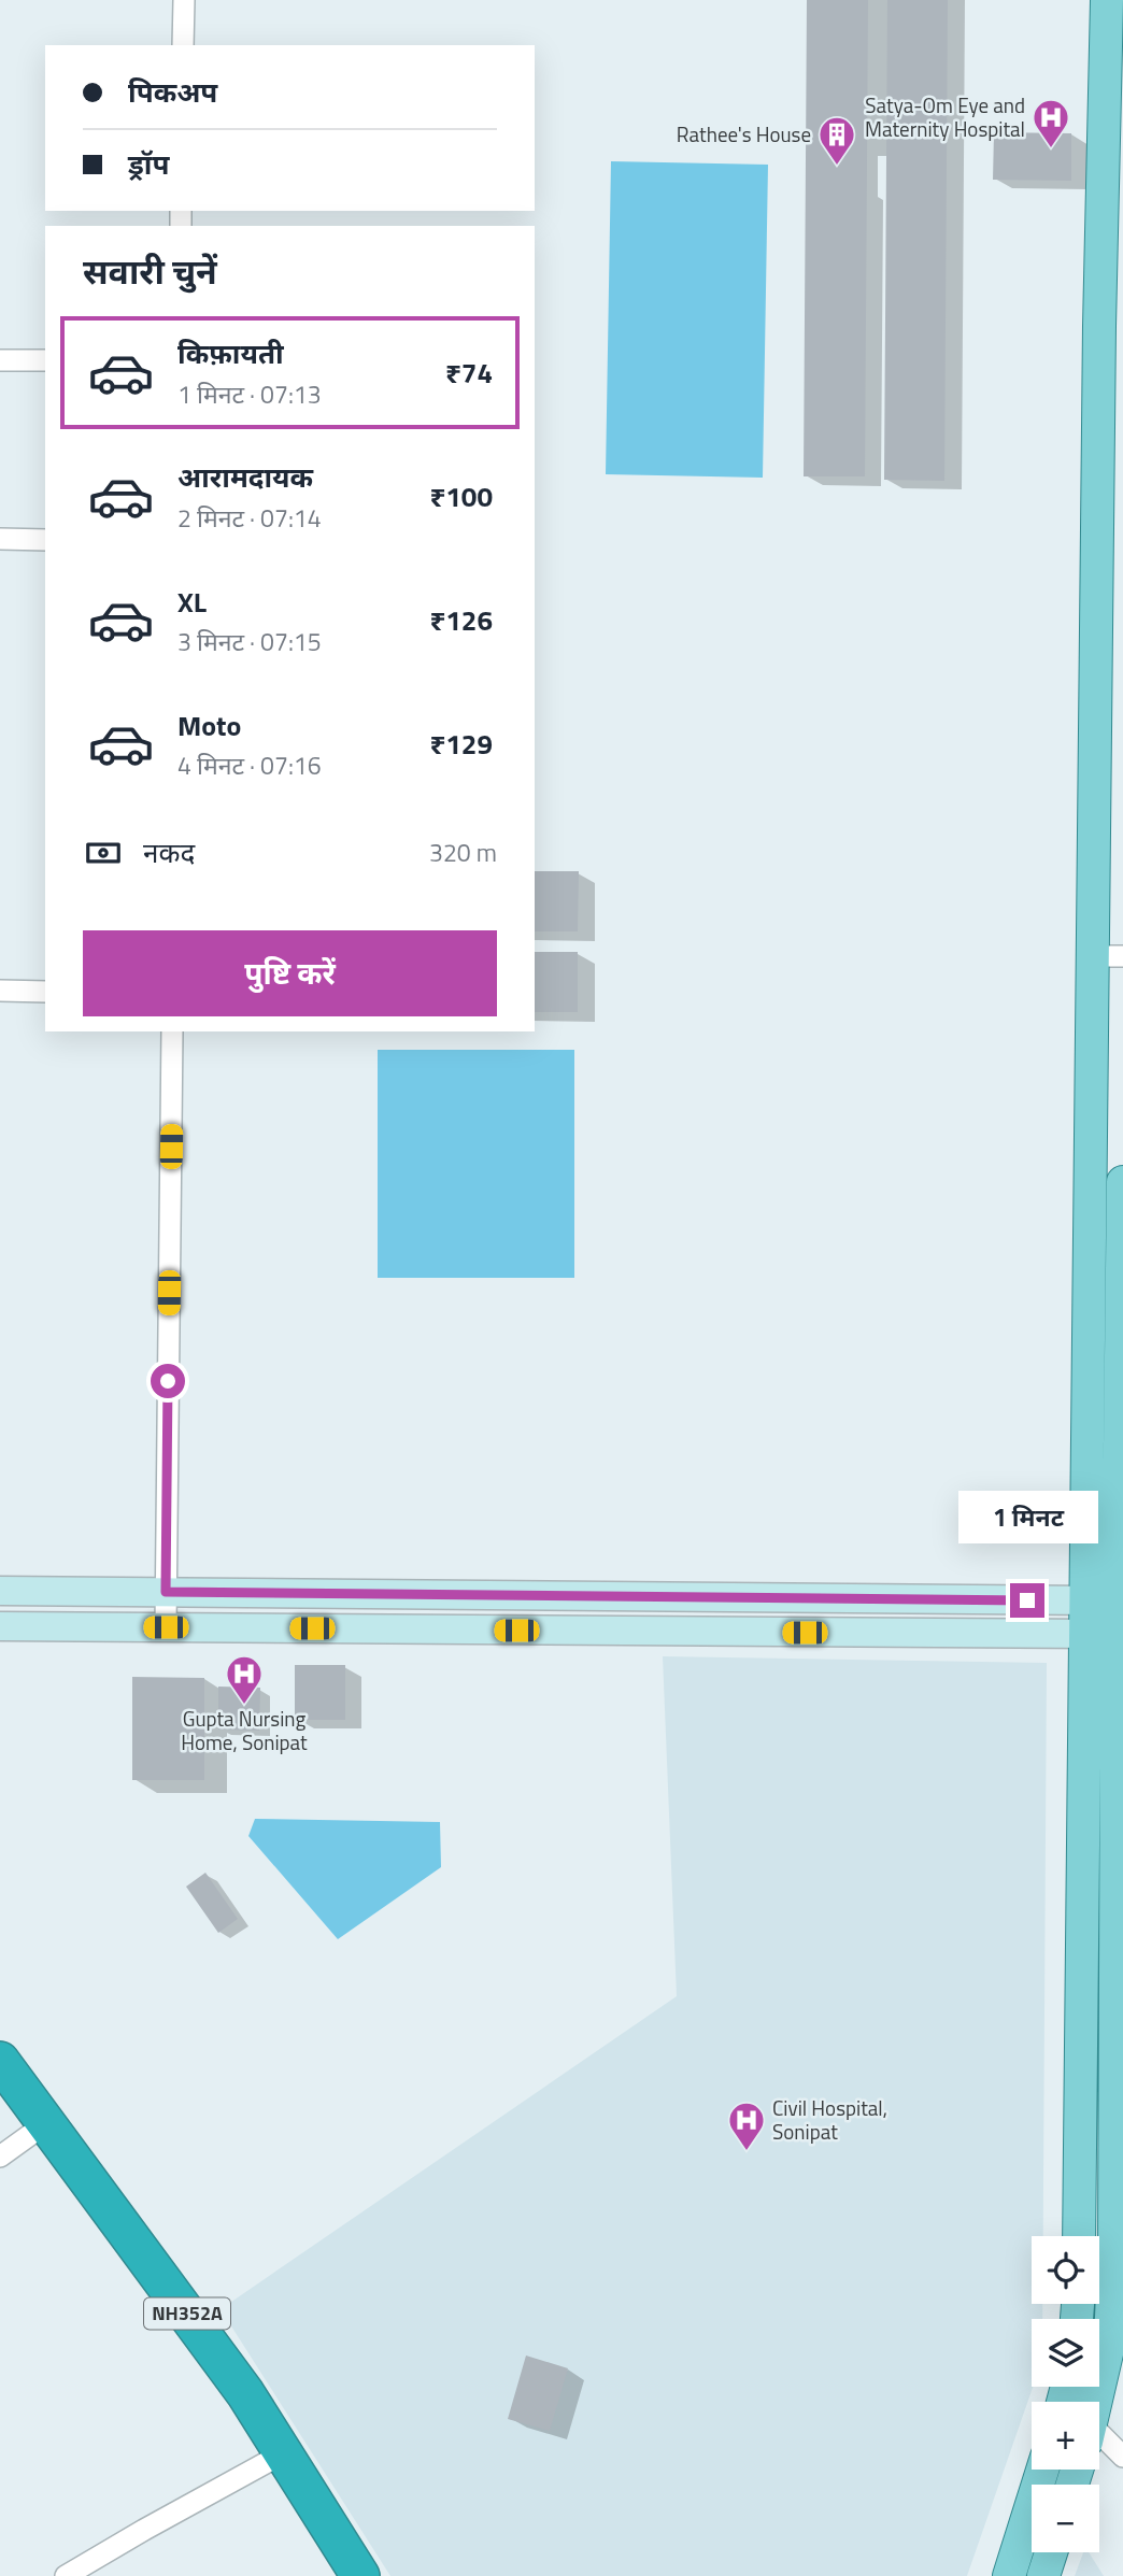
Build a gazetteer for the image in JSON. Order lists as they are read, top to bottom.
{
  "streets": {
    "highway": ["NH352A"]
  },
  "places": {
    "hospital": ["Satya-Om Eye and Maternity Hospital", "Gupta Nursing Home, Sonipat", "Civil Hospital, Sonipat"],
    "building": ["Rathee's House"]
  },
  "page": {
    "banner": ["पिकअप", "ड्रॉप"],
    "heading": "सवारी चुनें",
    "list": [
      {
        "name": "किफ़ायती",
        "note": "1 मिनट · 07:13",
        "value": "₹74"
      },
      {
        "name": "आरामदायक",
        "note": "2 मिनट · 07:14",
        "value": "₹100"
      },
      {
        "name": "XL",
        "note": "3 मिनट · 07:15",
        "value": "₹126"
      },
      {
        "name": "Moto",
        "note": "4 मिनट · 07:16",
        "value": "₹129"
      }
    ],
    "pay": ["नकद", "320 m"],
    "buttons": "पुष्टि करें",
    "bubble": "1 मिनट",
    "map_buttons": ["+", "−"]
  }
}
